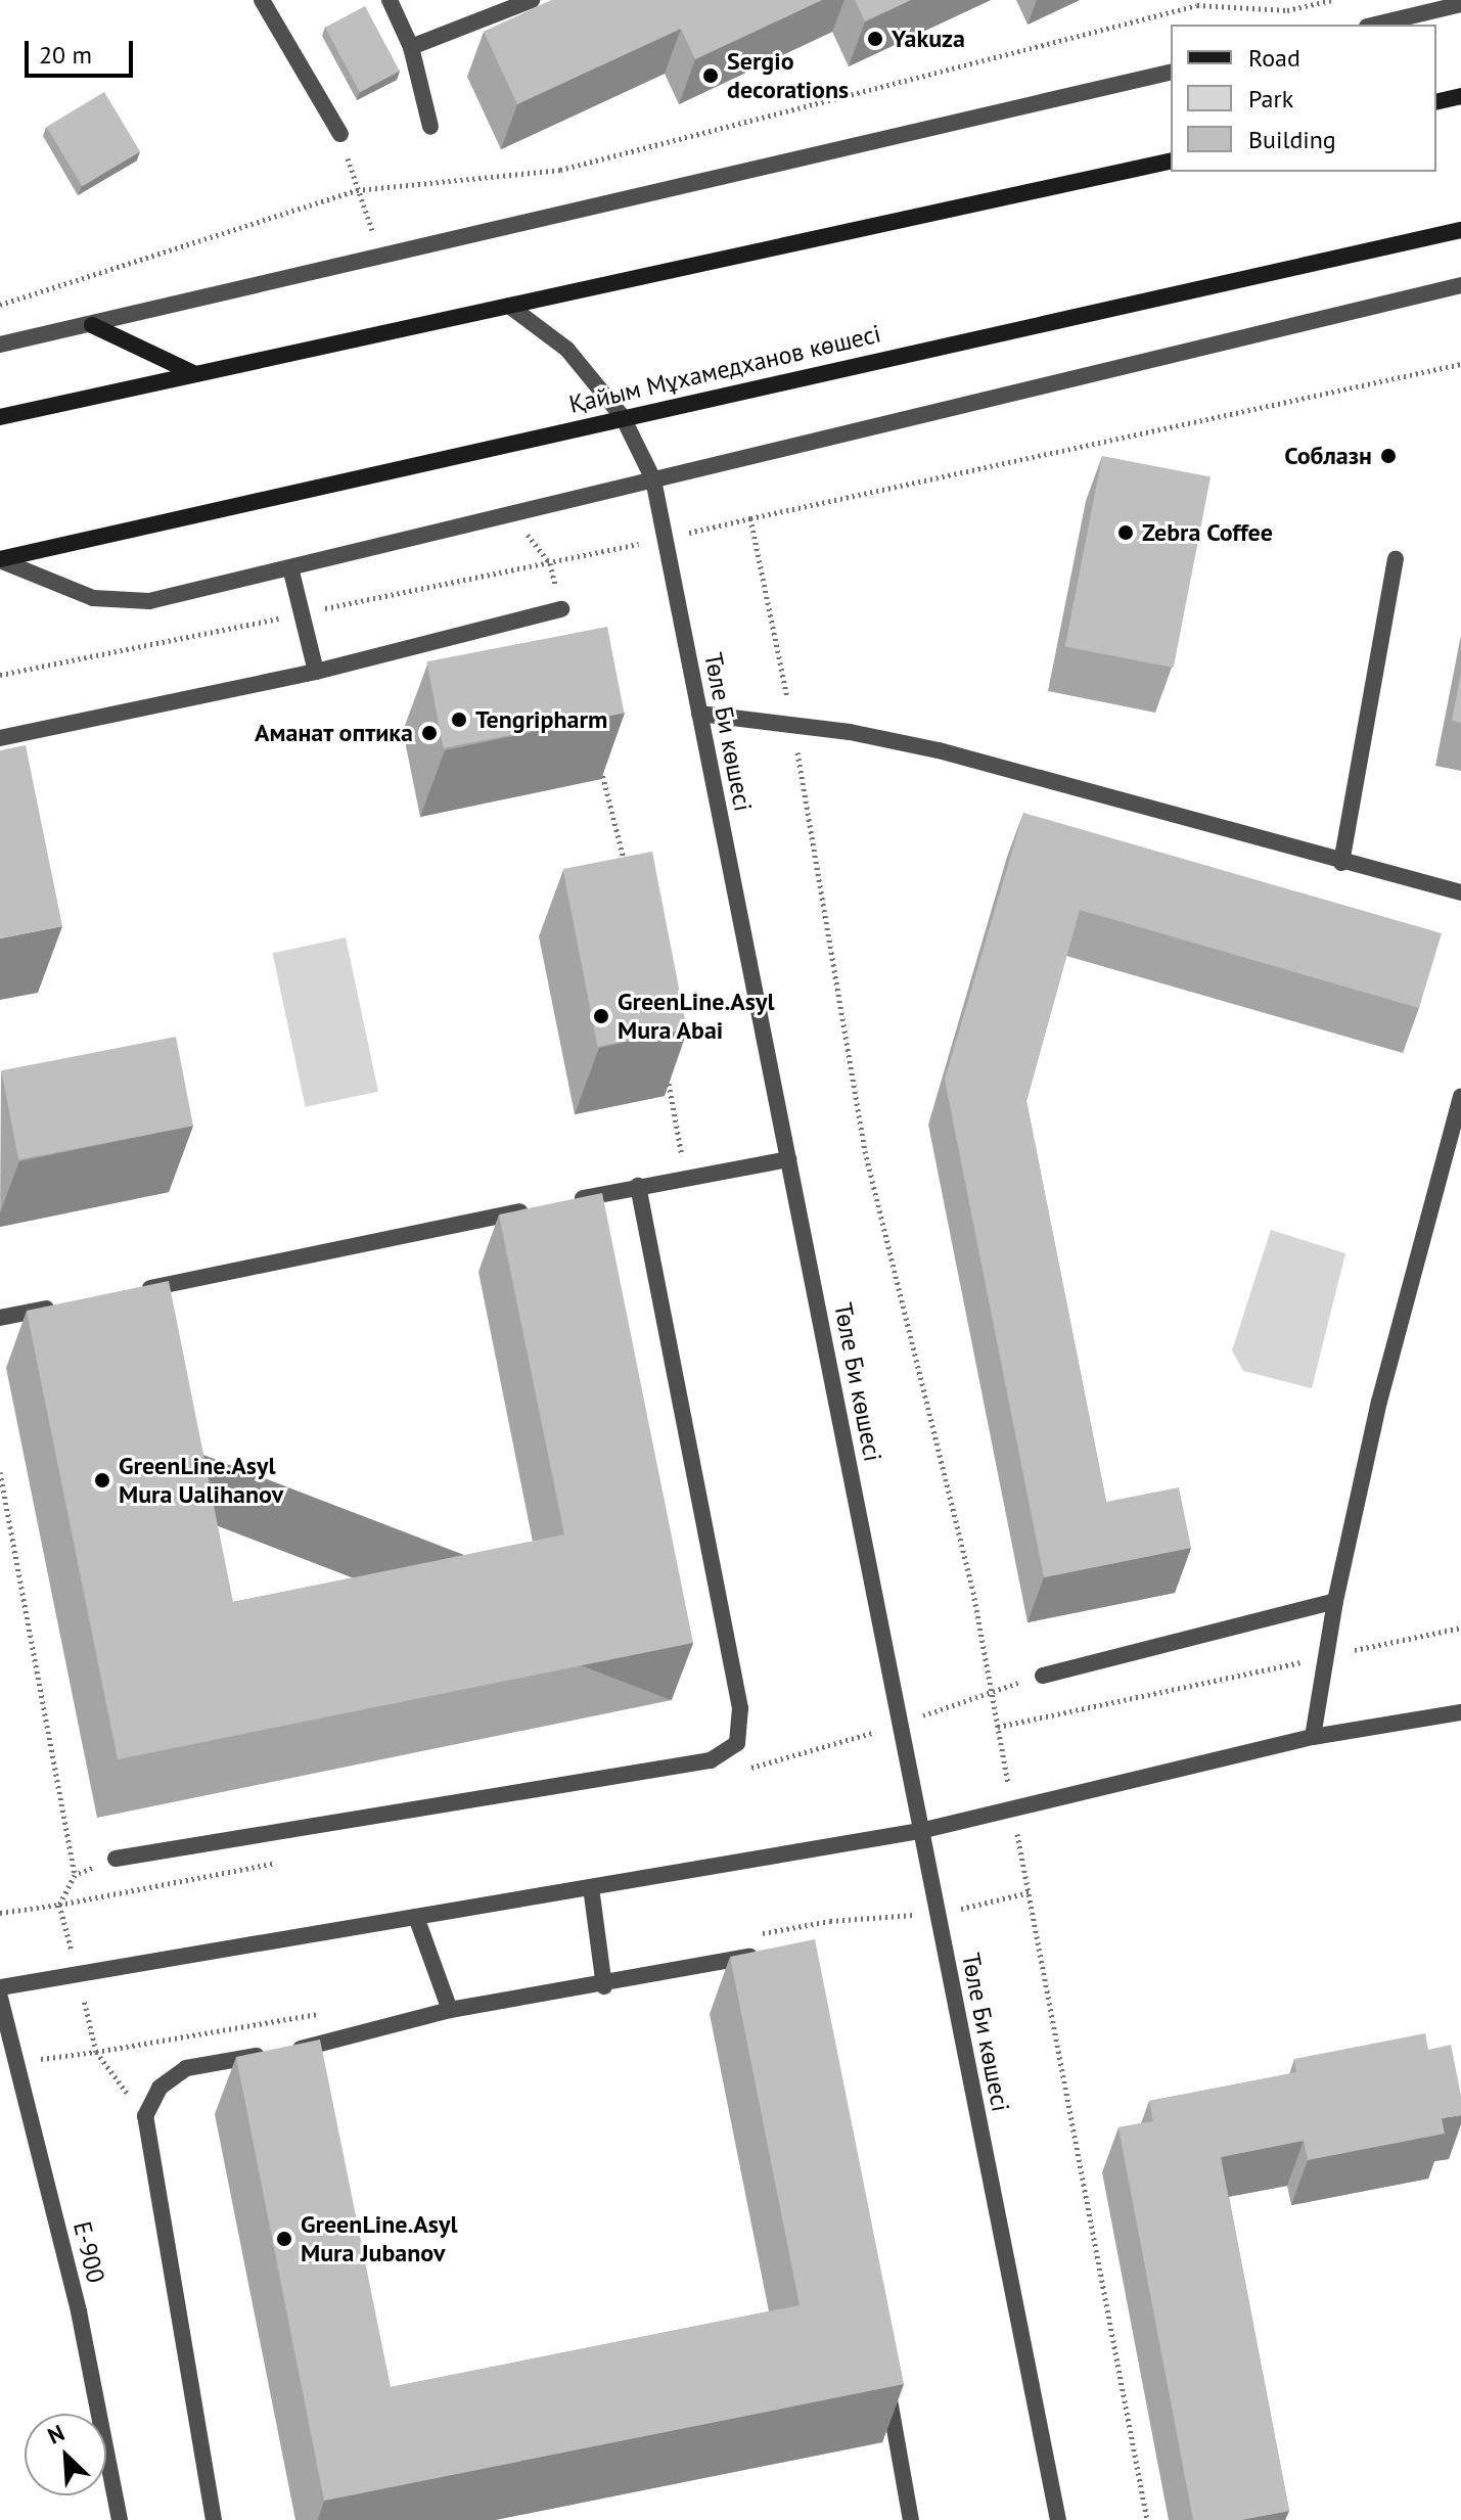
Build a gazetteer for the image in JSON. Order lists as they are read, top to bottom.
{
  "streets": {
    "main road": ["Қайым Мұхамедханов көшесі"],
    "street": ["Төле Би көшесі", "E-900"]
  },
  "crossings": [
    ["Қайым Мұхамедханов көшесі", "Төле Би көшесі"]
  ],
  "places": [
    "Yakuza",
    "Sergio decorations",
    "Соблазн",
    "Zebra Coffee",
    "Tengripharm",
    "Аманат оптика",
    "GreenLine.Asyl Mura Abai",
    "GreenLine.Asyl Mura Ualihanov",
    "GreenLine.Asyl Mura Jubanov"
  ],
  "legend": ["Road", "Park", "Building"],
  "scale_bar": "20 m",
  "north": "top left"
}
